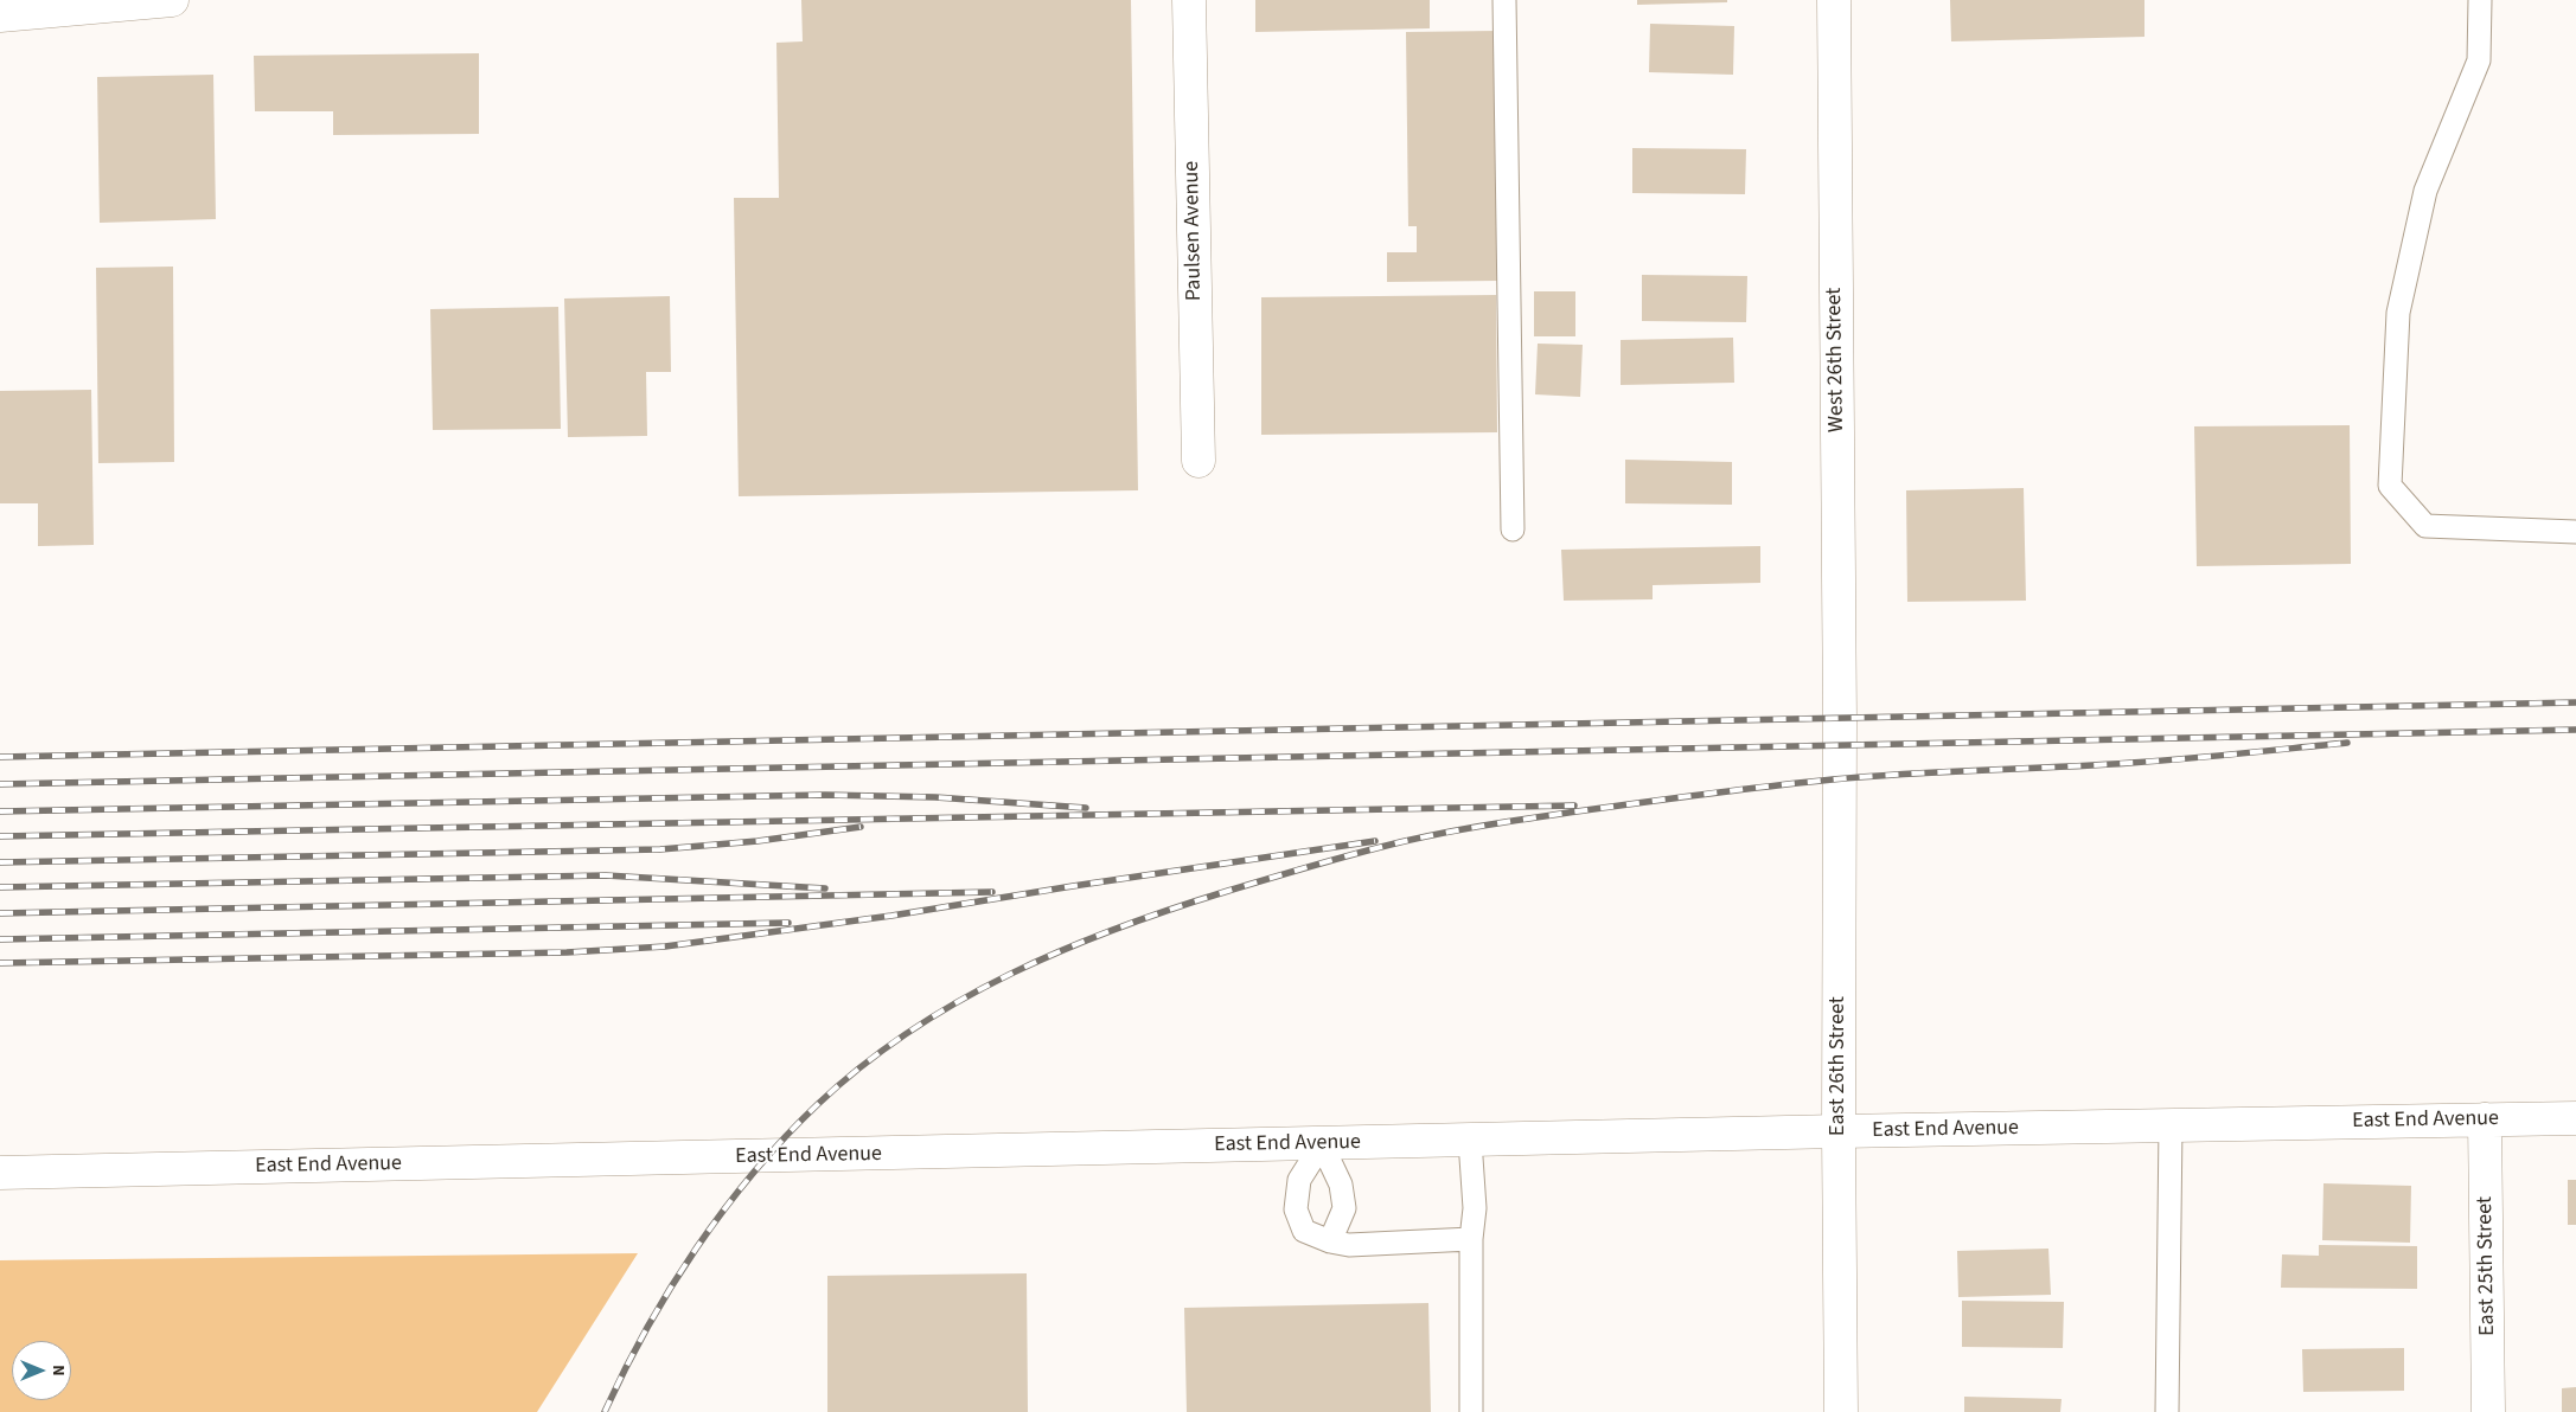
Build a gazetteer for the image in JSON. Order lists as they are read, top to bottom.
{
  "streets": {
    "street": [
      "Paulsen Avenue",
      "West 26th Street",
      "East 26th Street",
      "East End Avenue",
      "East 25th Street"
    ]
  },
  "crossings": [
    ["West 26th Street", "East 26th Street"],
    ["East 26th Street", "East End Avenue"],
    ["East End Avenue", "East 25th Street"]
  ],
  "north": "right"
}
